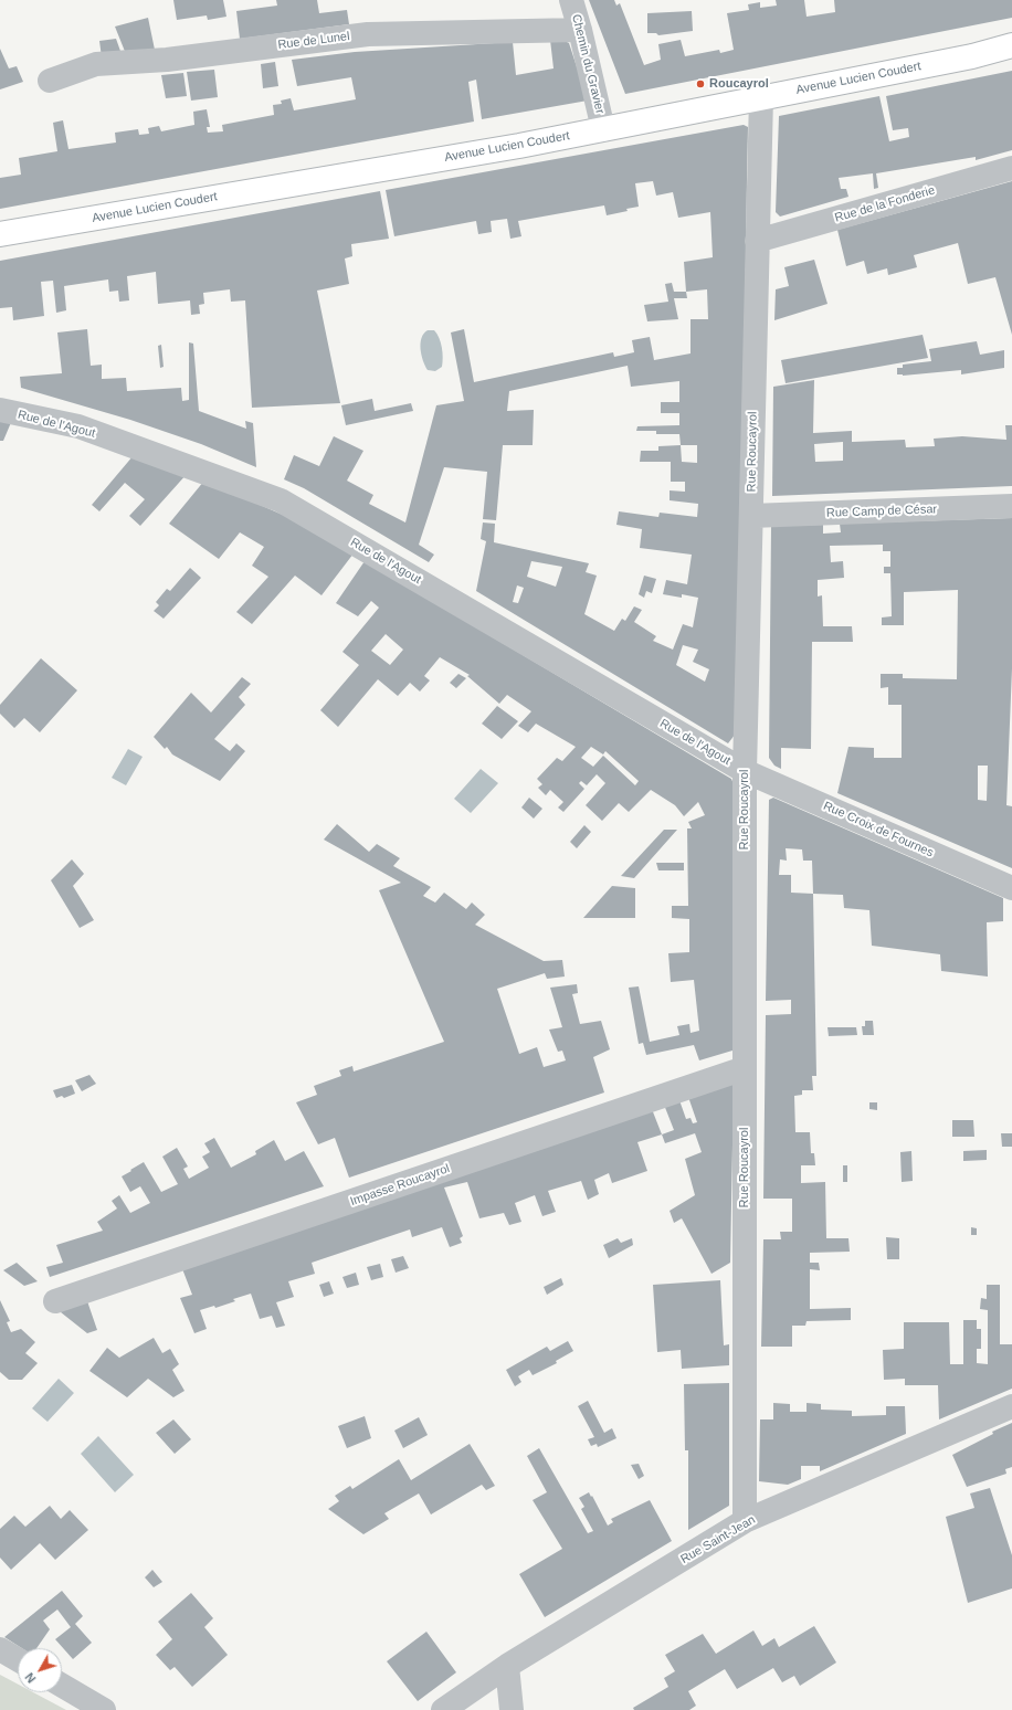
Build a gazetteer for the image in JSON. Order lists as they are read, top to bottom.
{
  "streets": {
    "main road": ["Avenue Lucien Coudert"],
    "street": [
      "Rue de Lunel",
      "Chemin du Gravier",
      "Rue de la Fonderie",
      "Rue de l'Agout",
      "Rue Roucayrol",
      "Rue Camp de César",
      "Rue Croix de Fournes",
      "Impasse Roucayrol",
      "Rue Saint-Jean"
    ]
  },
  "crossings": [
    ["Rue de Lunel", "Chemin du Gravier"],
    ["Chemin du Gravier", "Avenue Lucien Coudert"],
    ["Avenue Lucien Coudert", "Rue Roucayrol"],
    ["Rue de la Fonderie", "Rue Roucayrol"],
    ["Rue de l'Agout", "Rue Roucayrol"],
    ["Rue de l'Agout", "Rue Croix de Fournes"],
    ["Rue Roucayrol", "Rue Camp de César"],
    ["Rue Roucayrol", "Rue Croix de Fournes"],
    ["Rue Roucayrol", "Impasse Roucayrol"],
    ["Rue Roucayrol", "Rue Saint-Jean"]
  ],
  "places": ["Roucayrol"],
  "north": "bottom left"
}
